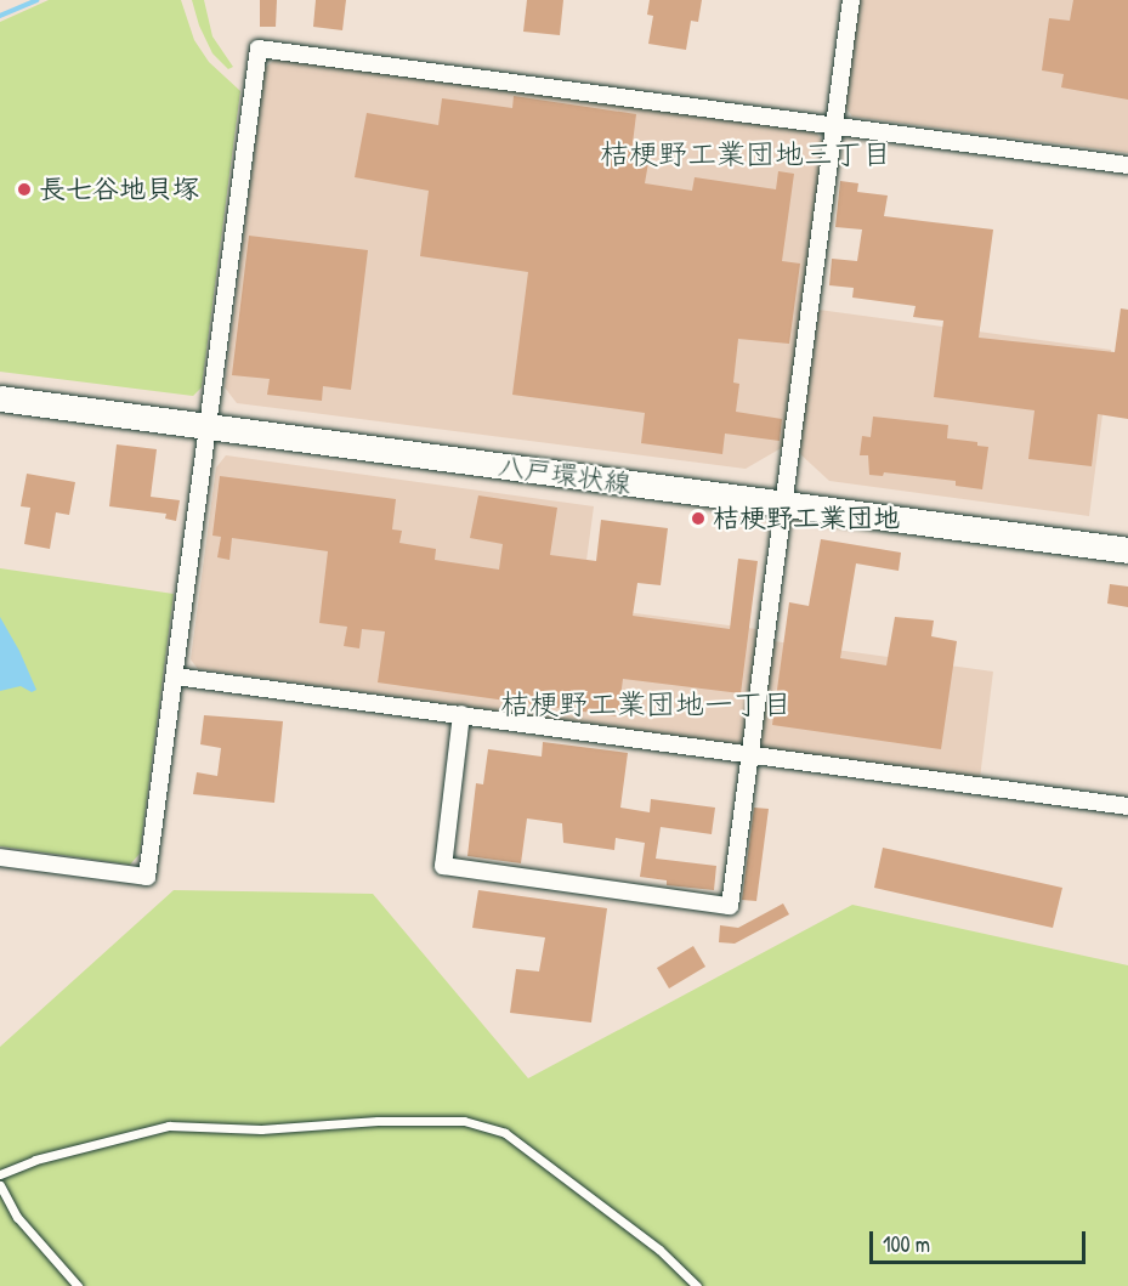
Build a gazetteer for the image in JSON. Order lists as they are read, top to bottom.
{
  "streets": {
    "main road": ["八戸環状線"]
  },
  "districts": ["桔梗野工業団地三丁目", "桔梗野工業団地一丁目"],
  "places": ["長七谷地貝塚", "桔梗野工業団地"],
  "scale_bar": "100 m"
}
